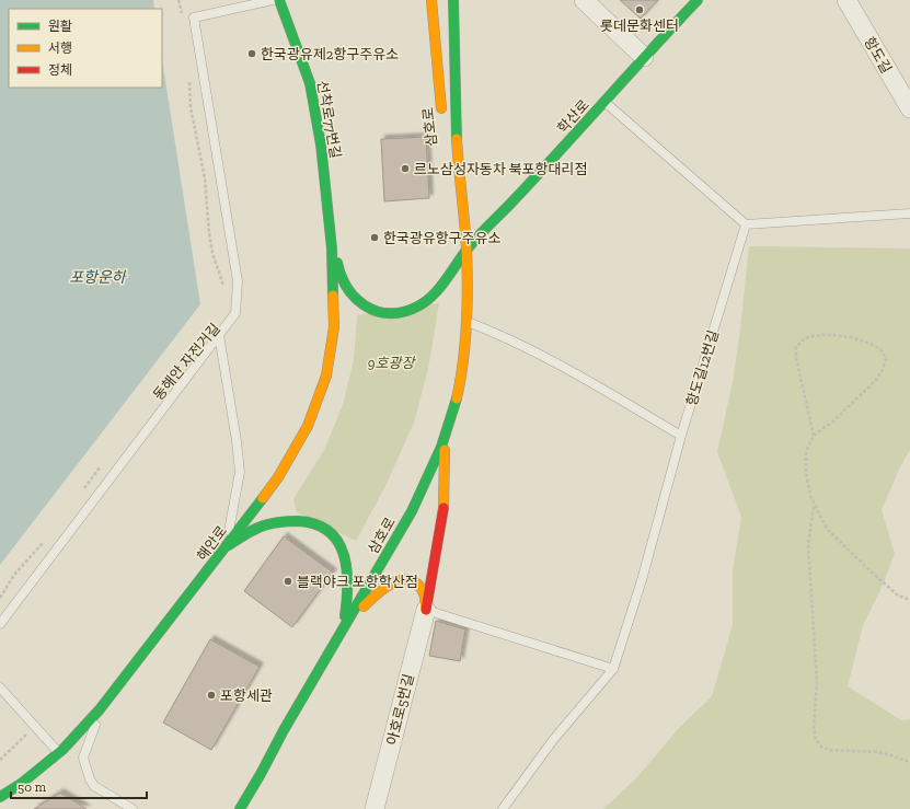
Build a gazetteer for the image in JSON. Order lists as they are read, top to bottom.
{
  "streets": {
    "main road": [
      "학산로",
      "선착로77번길",
      "삼호로",
      "해안로"
    ],
    "street": ["항도길", "아호로5번길"],
    "lane": ["항도길12번길"]
  },
  "crossings": [
    ["학산로", "선착로77번길"],
    ["학산로", "삼호로"],
    ["학산로", "해안로"],
    ["선착로77번길", "해안로"]
  ],
  "water": ["포항운하"],
  "parks": ["9호광장"],
  "places": [
    "롯데문화센터",
    "한국광유제2항구주유소",
    "르노삼성자동차 북포항대리점",
    "한국광유항구주유소",
    "블랙야크 포항학산점",
    "포항세관"
  ],
  "legend": ["원활", "서행", "정체"],
  "scale_bar": "50 m"
}
